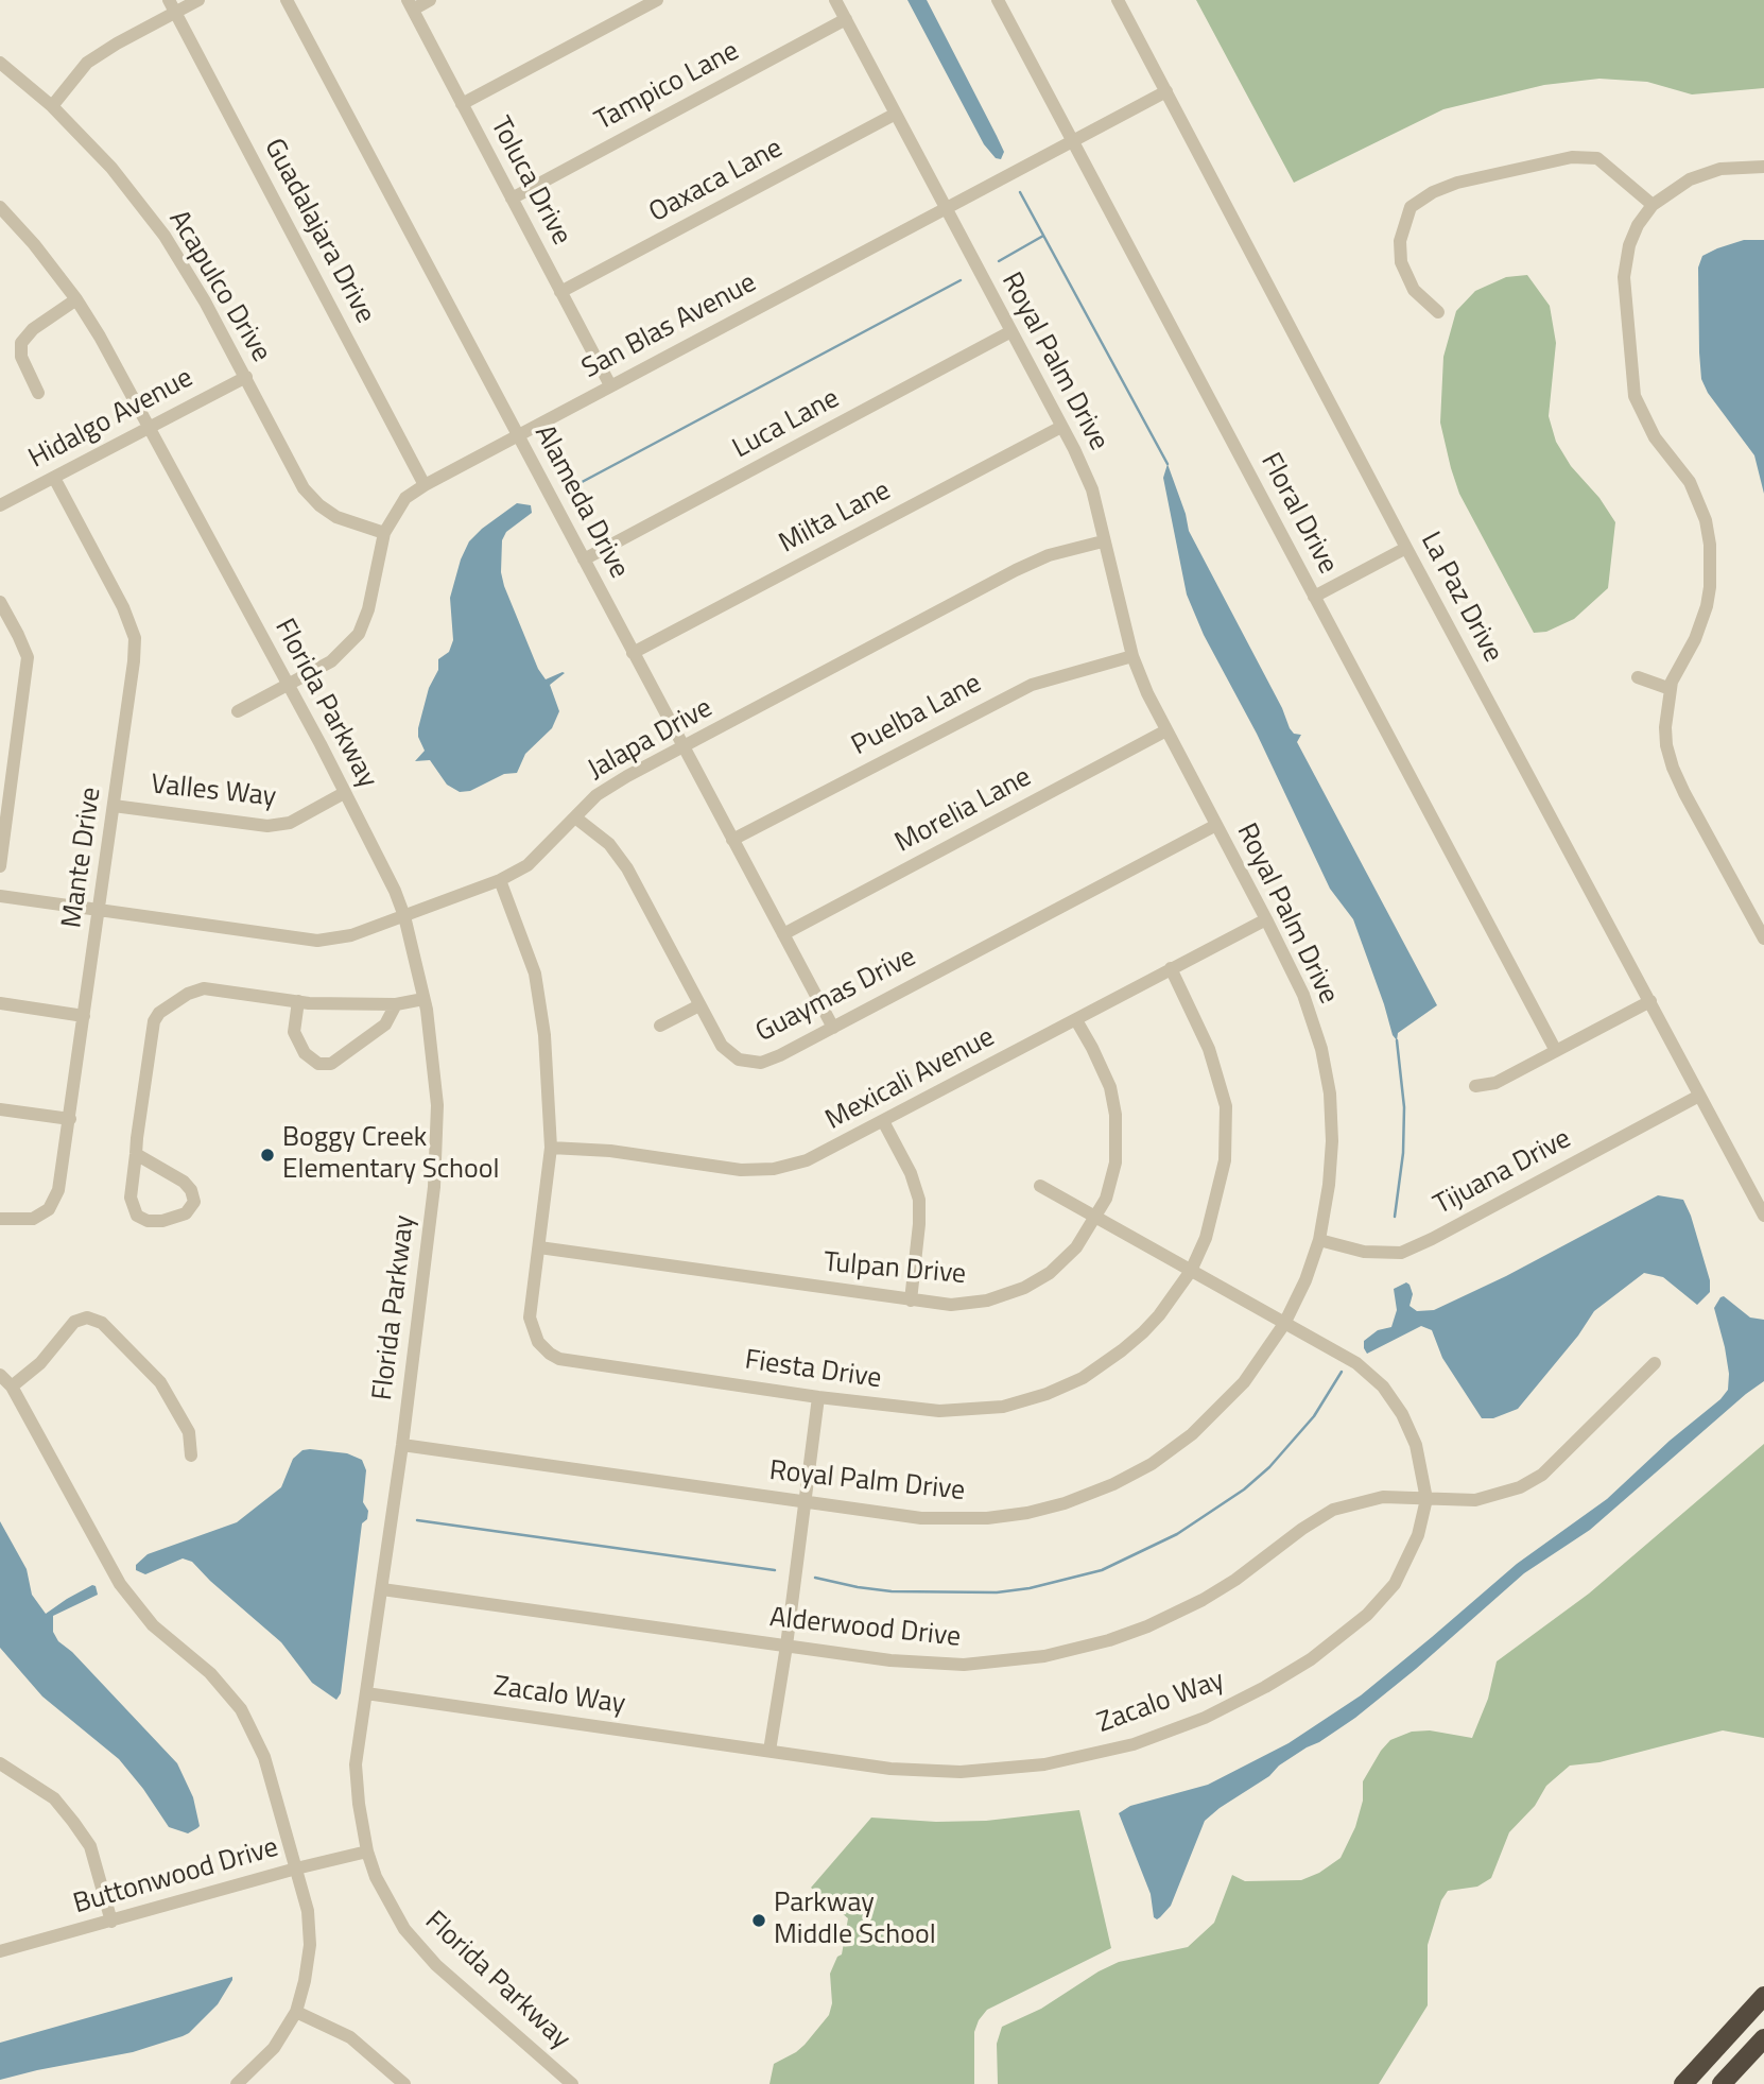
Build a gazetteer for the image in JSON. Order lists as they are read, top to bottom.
{
  "streets": {
    "street": [
      "Tampico Lane",
      "Toluca Drive",
      "Oaxaca Lane",
      "Guadalajara Drive",
      "Acapulco Drive",
      "San Blas Avenue",
      "Royal Palm Drive",
      "Hidalgo Avenue",
      "Luca Lane",
      "Alameda Drive",
      "Floral Drive",
      "Milta Lane",
      "La Paz Drive",
      "Florida Parkway",
      "Puelba Lane",
      "Jalapa Drive",
      "Valles Way",
      "Morelia Lane",
      "Mante Drive",
      "Guaymas Drive",
      "Mexicali Avenue",
      "Tijuana Drive",
      "Tulpan Drive",
      "Fiesta Drive",
      "Alderwood Drive",
      "Zacalo Way",
      "Buttonwood Drive"
    ]
  },
  "crossings": [
    ["Tampico Lane", "Toluca Drive"],
    ["Tampico Lane", "Royal Palm Drive"],
    ["Toluca Drive", "Oaxaca Lane"],
    ["Toluca Drive", "San Blas Avenue"],
    ["Oaxaca Lane", "Royal Palm Drive"],
    ["Guadalajara Drive", "San Blas Avenue"],
    ["Acapulco Drive", "San Blas Avenue"],
    ["Acapulco Drive", "Hidalgo Avenue"],
    ["San Blas Avenue", "Royal Palm Drive"],
    ["San Blas Avenue", "Alameda Drive"],
    ["San Blas Avenue", "Floral Drive"],
    ["San Blas Avenue", "La Paz Drive"],
    ["San Blas Avenue", "Florida Parkway"],
    ["Royal Palm Drive", "Luca Lane"],
    ["Royal Palm Drive", "Milta Lane"],
    ["Royal Palm Drive", "Florida Parkway"],
    ["Royal Palm Drive", "Puelba Lane"],
    ["Royal Palm Drive", "Jalapa Drive"],
    ["Royal Palm Drive", "Morelia Lane"],
    ["Royal Palm Drive", "Guaymas Drive"],
    ["Royal Palm Drive", "Mexicali Avenue"],
    ["Royal Palm Drive", "Tijuana Drive"],
    ["Royal Palm Drive", "Zacalo Way"],
    ["Hidalgo Avenue", "Florida Parkway"],
    ["Hidalgo Avenue", "Mante Drive"],
    ["Luca Lane", "Alameda Drive"],
    ["Alameda Drive", "Milta Lane"],
    ["Alameda Drive", "Puelba Lane"],
    ["Alameda Drive", "Jalapa Drive"],
    ["Alameda Drive", "Morelia Lane"],
    ["Alameda Drive", "Guaymas Drive"],
    ["La Paz Drive", "Tijuana Drive"],
    ["Florida Parkway", "Jalapa Drive"],
    ["Florida Parkway", "Valles Way"],
    ["Florida Parkway", "Alderwood Drive"],
    ["Florida Parkway", "Zacalo Way"],
    ["Florida Parkway", "Buttonwood Drive"],
    ["Jalapa Drive", "Mante Drive"],
    ["Jalapa Drive", "Guaymas Drive"],
    ["Jalapa Drive", "Fiesta Drive"],
    ["Valles Way", "Mante Drive"],
    ["Mexicali Avenue", "Tulpan Drive"],
    ["Mexicali Avenue", "Fiesta Drive"],
    ["Tulpan Drive", "Fiesta Drive"],
    ["Tulpan Drive", "Zacalo Way"],
    ["Fiesta Drive", "Zacalo Way"],
    ["Alderwood Drive", "Zacalo Way"]
  ],
  "places": ["Boggy Creek Elementary School", "Parkway Middle School"]
}
